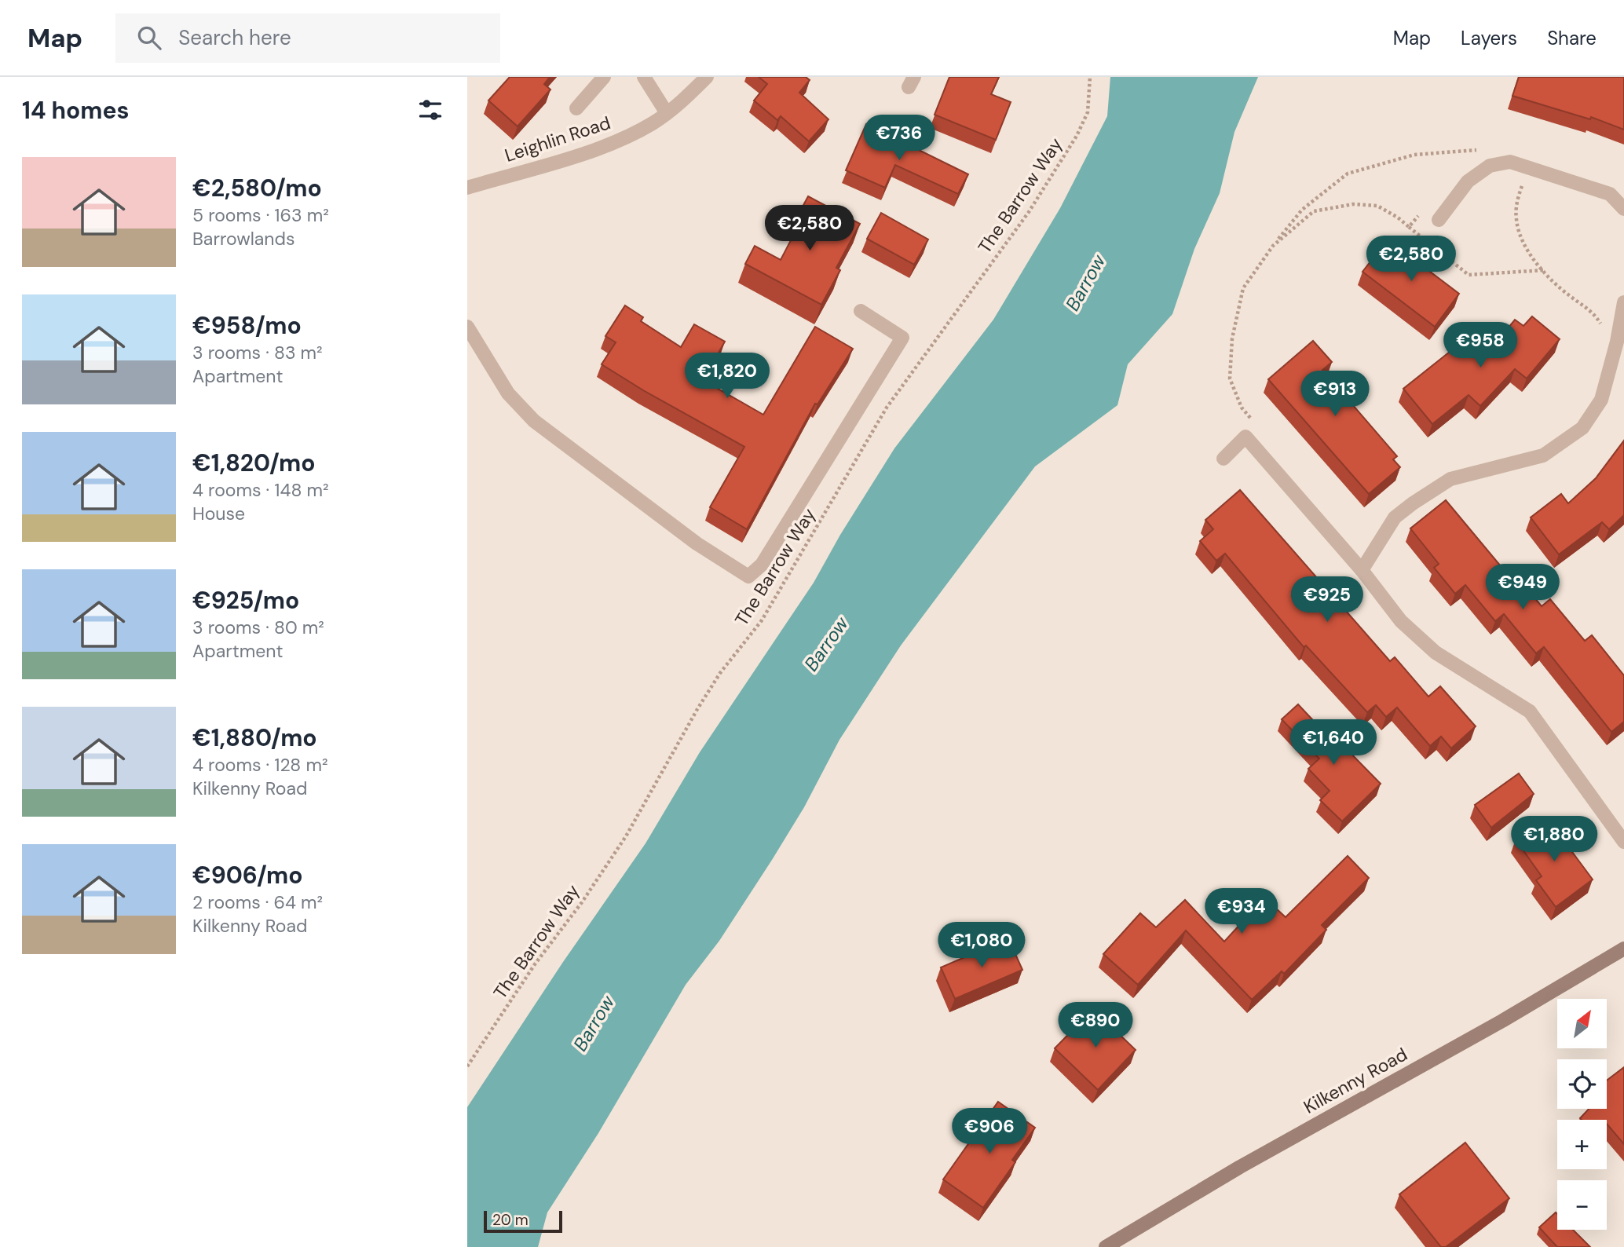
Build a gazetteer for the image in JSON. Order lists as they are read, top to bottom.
{
  "streets": {
    "main road": ["Kilkenny Road"],
    "street": ["Leighlin Road"],
    "path": ["The Barrow Way"]
  },
  "water": ["Barrow"],
  "scale_bar": "20 m",
  "north": "top right",
  "page": {
    "header": "Map",
    "search": "Search here",
    "nav": ["Map", "Layers", "Share"],
    "heading": "14 homes",
    "price": [
      "€736",
      "€2,580",
      "€2,580",
      "€958",
      "€1,820",
      "€913",
      "€949",
      "€925",
      "€1,640",
      "€1,880",
      "€934",
      "€1,080",
      "€890",
      "€906"
    ],
    "list": [
      {
        "name": "€2,580/mo",
        "note": "5 rooms · 163 m² · Barrowlands"
      },
      {
        "name": "€958/mo",
        "note": "3 rooms · 83 m² · Apartment"
      },
      {
        "name": "€1,820/mo",
        "note": "4 rooms · 148 m² · House"
      },
      {
        "name": "€925/mo",
        "note": "3 rooms · 80 m² · Apartment"
      },
      {
        "name": "€1,880/mo",
        "note": "4 rooms · 128 m² · Kilkenny Road"
      },
      {
        "name": "€906/mo",
        "note": "2 rooms · 64 m² · Kilkenny Road"
      }
    ],
    "map_buttons": ["+", "−"],
    "scale": "20 m"
  }
}
